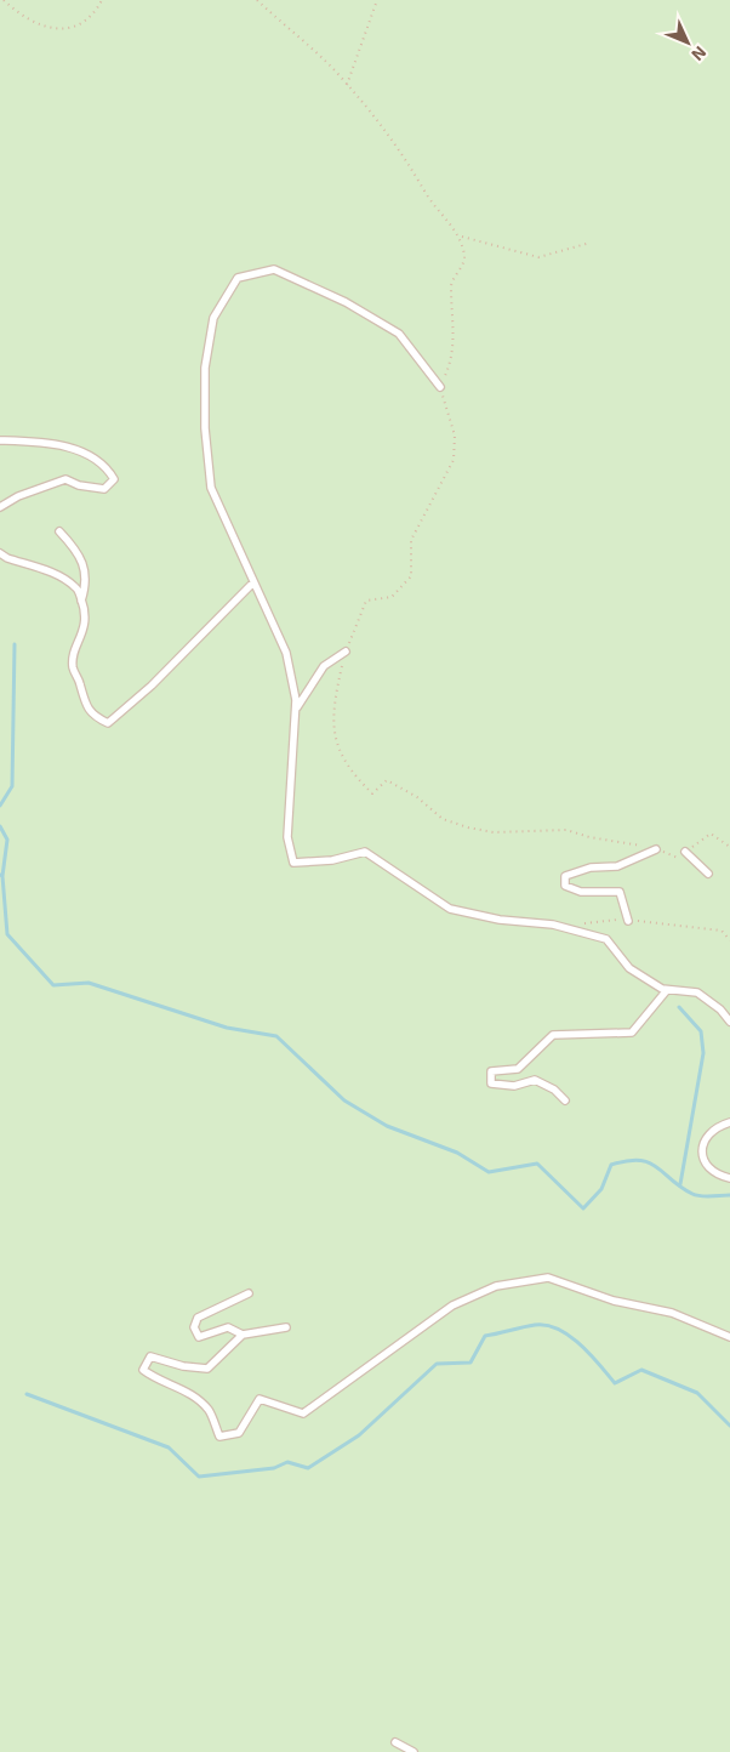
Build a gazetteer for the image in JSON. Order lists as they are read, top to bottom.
{
  "north": "bottom right"
}
